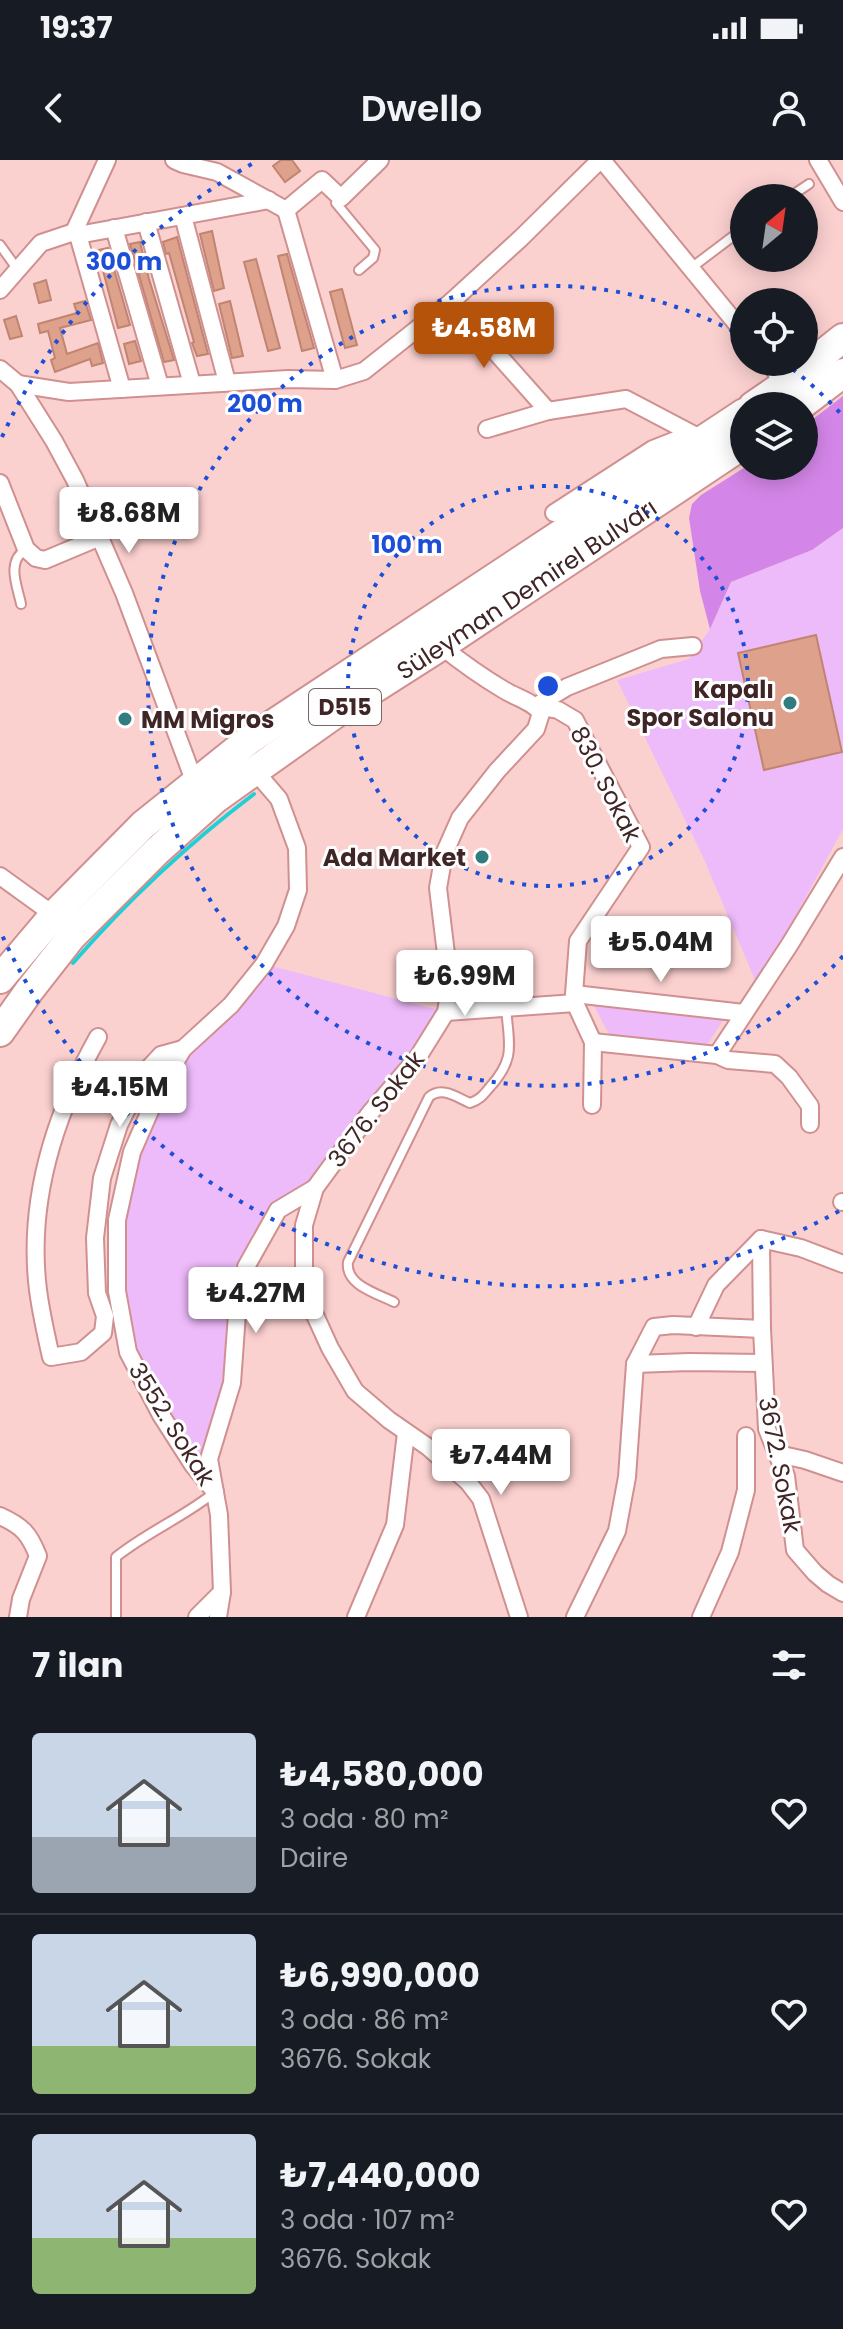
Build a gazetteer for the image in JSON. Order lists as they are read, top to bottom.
{
  "streets": {
    "highway": ["Süleyman Demirel Bulvarı", "D515"],
    "street": [
      "830. Sokak",
      "3676. Sokak",
      "3552. Sokak",
      "3672. Sokak"
    ]
  },
  "crossings": [
    ["Süleyman Demirel Bulvarı", "3552. Sokak"],
    ["830. Sokak", "3676. Sokak"]
  ],
  "places": ["Kapalı Spor Salonu", "MM Migros", "Ada Market"],
  "north": "top right",
  "page": {
    "status": "19:37",
    "header": "Dwello",
    "price": [
      "₺4.58M",
      "₺8.68M",
      "₺5.04M",
      "₺6.99M",
      "₺4.15M",
      "₺4.27M",
      "₺7.44M"
    ],
    "heading": "7 ilan",
    "list": [
      {
        "name": "₺4,580,000",
        "note": "3 oda · 80 m² · Daire"
      },
      {
        "name": "₺6,990,000",
        "note": "3 oda · 86 m² · 3676. Sokak"
      },
      {
        "name": "₺7,440,000",
        "note": "3 oda · 107 m² · 3676. Sokak"
      }
    ]
  },
  "rings": ["300 m", "200 m", "100 m"]
}
